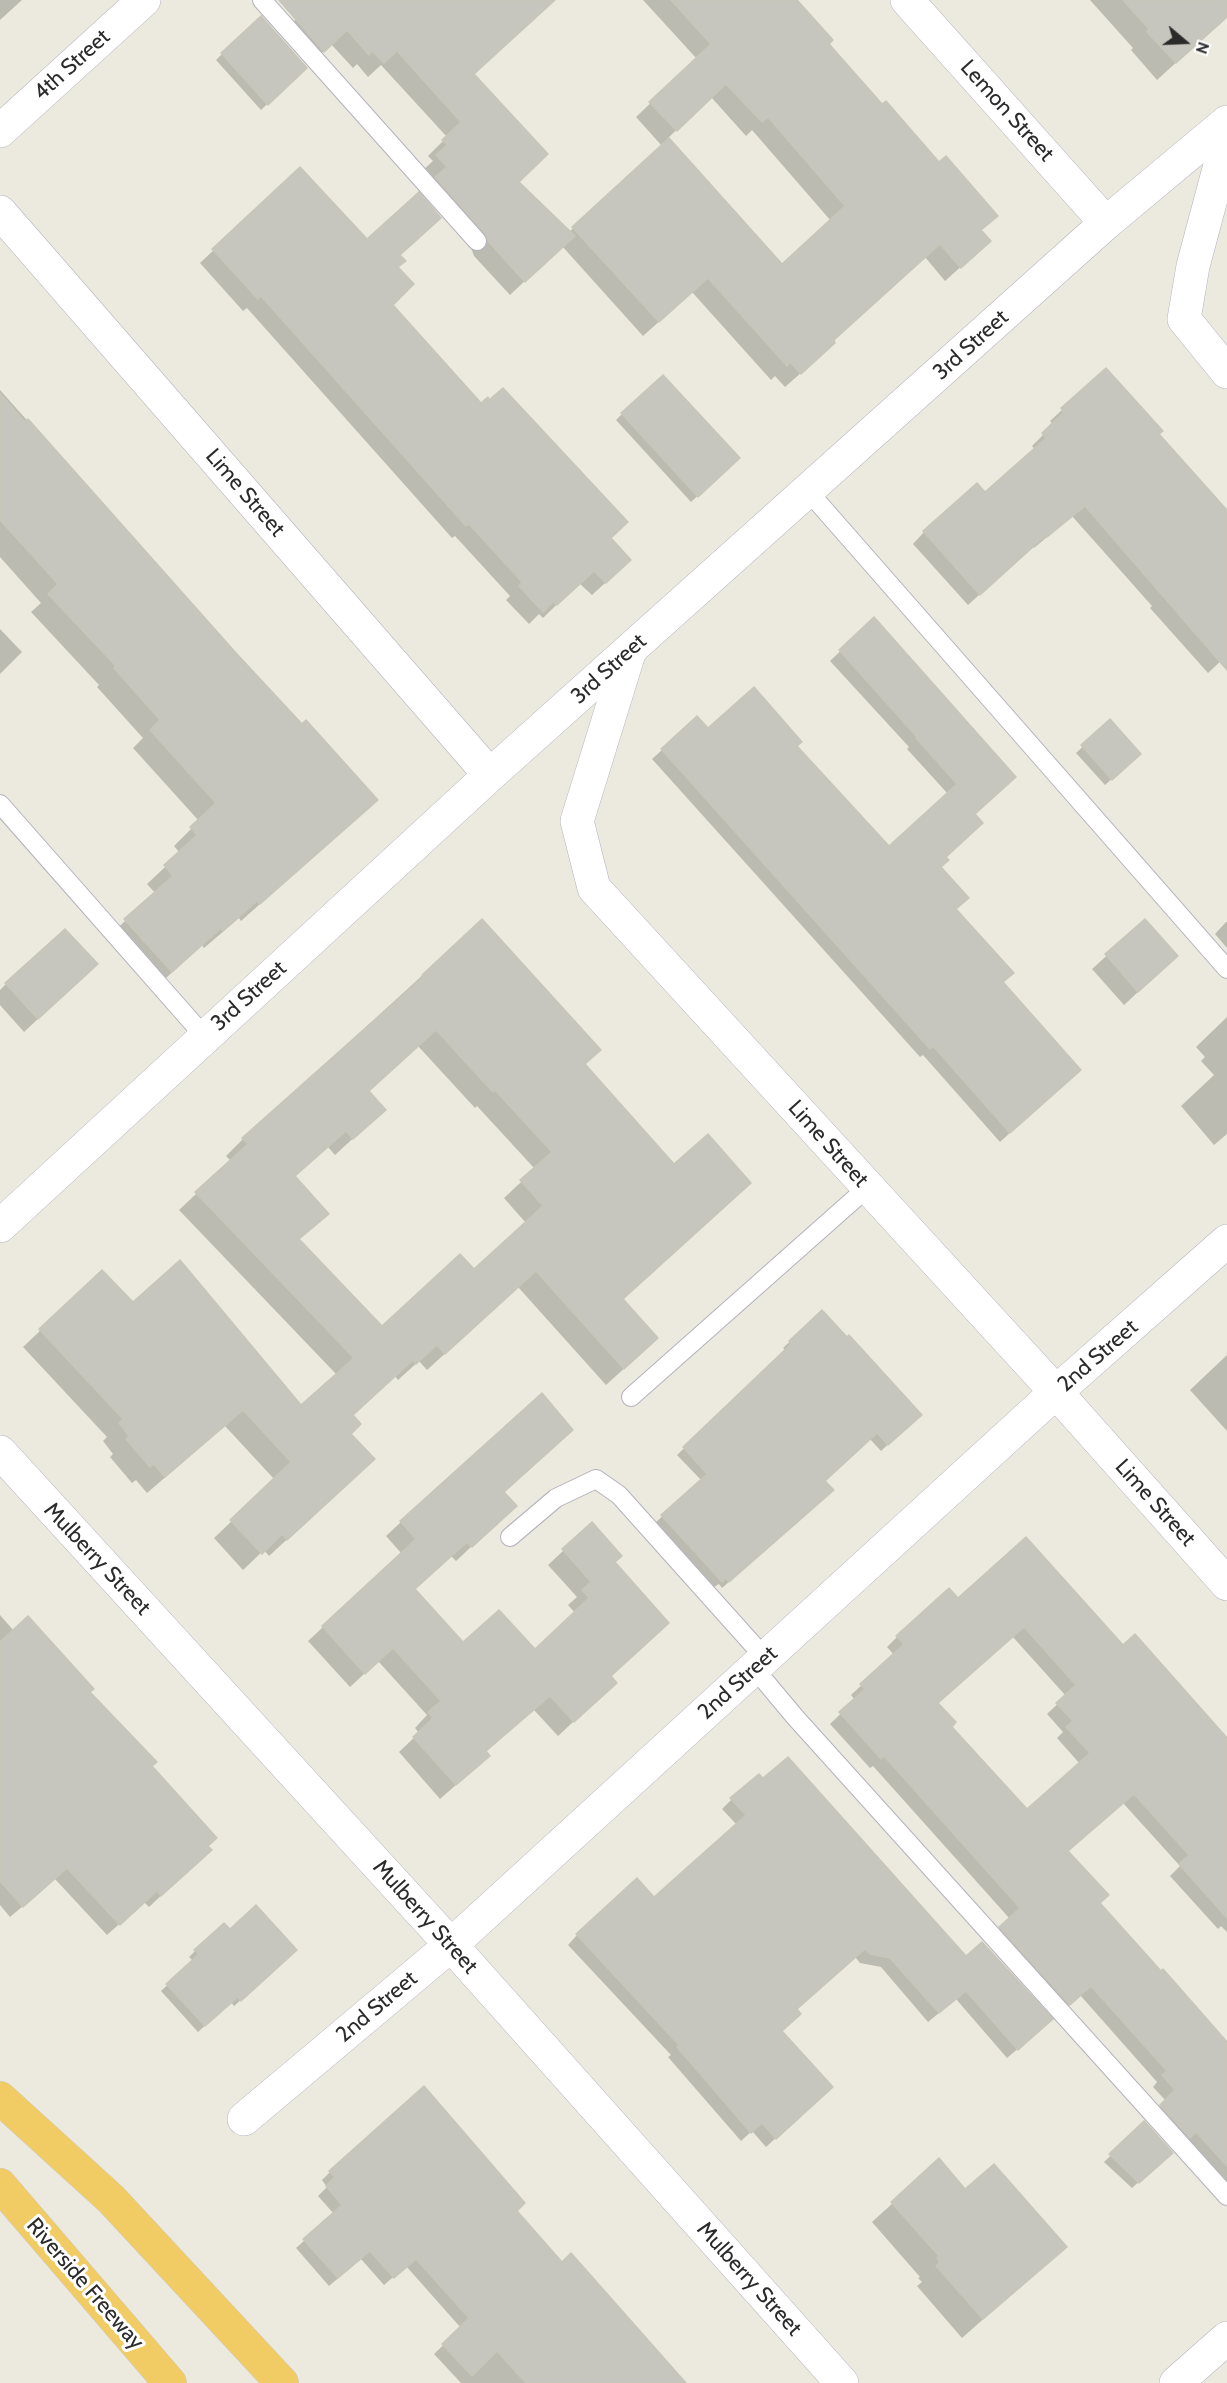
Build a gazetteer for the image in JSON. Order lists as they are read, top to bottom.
{
  "streets": {
    "highway": ["Riverside Freeway"],
    "street": [
      "4th Street",
      "Lemon Street",
      "3rd Street",
      "Lime Street",
      "2nd Street",
      "Mulberry Street"
    ]
  },
  "crossings": [
    ["Lemon Street", "3rd Street"],
    ["3rd Street", "Lime Street"],
    ["Lime Street", "2nd Street"],
    ["2nd Street", "Mulberry Street"]
  ],
  "north": "right"
}
